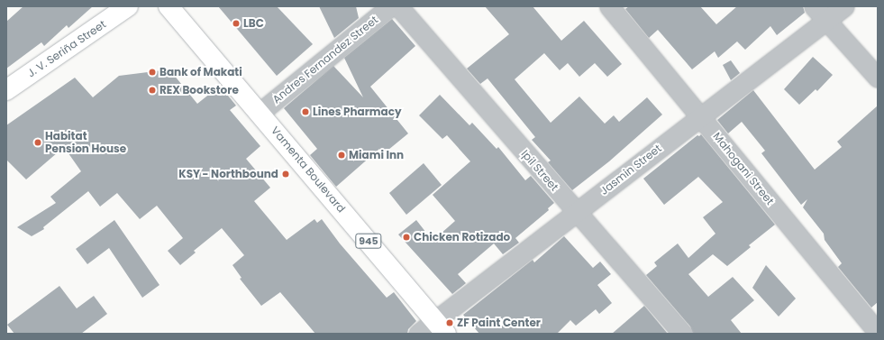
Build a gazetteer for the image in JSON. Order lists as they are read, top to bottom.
{
  "streets": {
    "main road": ["J. V. Seriña Street", "Vamenta Boulevard", "945"],
    "street": [
      "Andres Fernandez Street",
      "Mahogani Street",
      "Jasmin Street",
      "Ipil Street"
    ]
  },
  "crossings": [
    ["Andres Fernandez Street", "Vamenta Boulevard"],
    ["Mahogani Street", "Jasmin Street"],
    ["Vamenta Boulevard", "Jasmin Street"],
    ["Jasmin Street", "Ipil Street"]
  ],
  "places": [
    "LBC",
    "Bank of Makati",
    "REX Bookstore",
    "Lines Pharmacy",
    "Habitat Pension House",
    "Miami Inn",
    "KSY - Northbound",
    "Chicken Rotizado",
    "ZF Paint Center"
  ]
}
